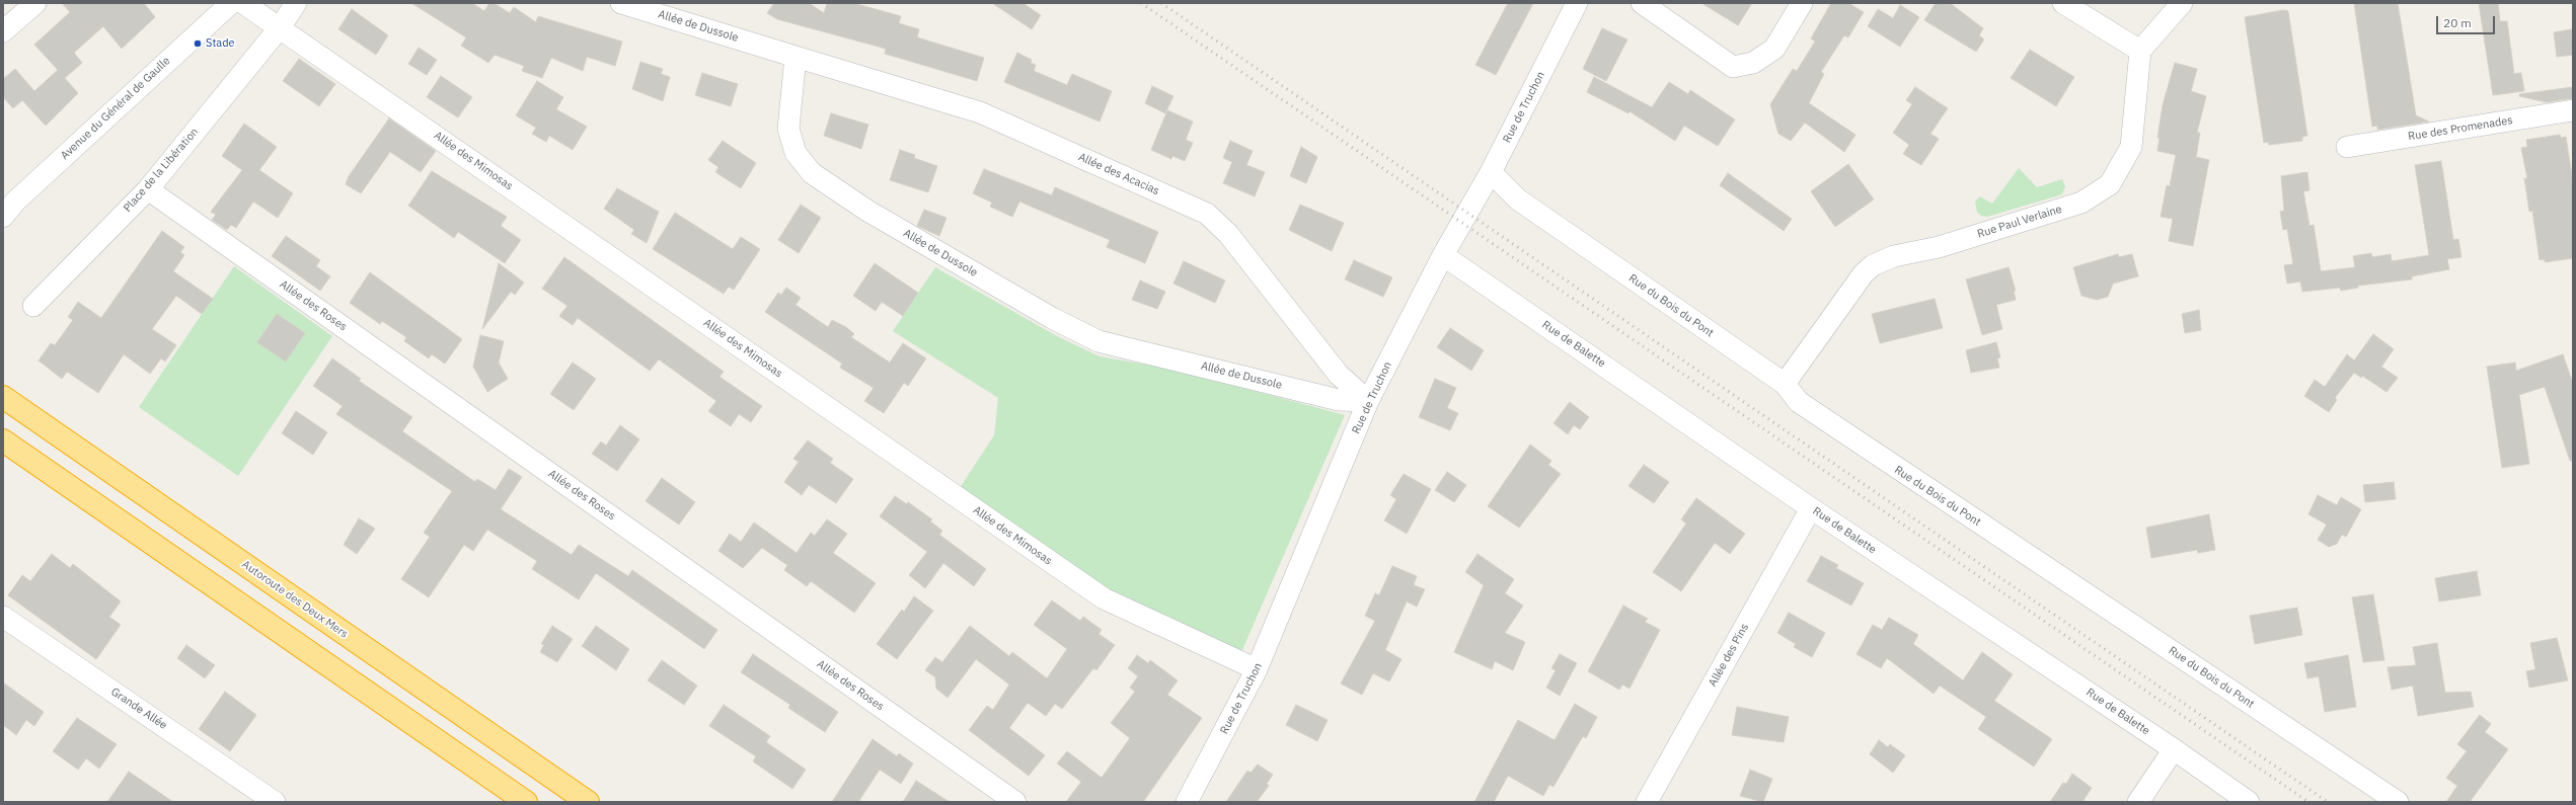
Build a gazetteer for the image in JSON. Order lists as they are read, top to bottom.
{
  "streets": {
    "highway": ["Autoroute des Deux Mers"],
    "street": [
      "Allée de Dussole",
      "Rue de Truchon",
      "Avenue du Général de Gaulle",
      "Rue des Promenades",
      "Allée des Mimosas",
      "Place de la Libération",
      "Allée des Acacias",
      "Rue Paul Verlaine",
      "Allée des Roses",
      "Rue du Bois du Pont",
      "Rue de Balette",
      "Allée des Pins",
      "Grande Allée"
    ]
  },
  "crossings": [
    ["Allée de Dussole", "Rue de Truchon"],
    ["Allée de Dussole", "Allée des Acacias"],
    ["Rue de Truchon", "Allée des Mimosas"],
    ["Rue de Truchon", "Allée des Acacias"],
    ["Rue de Truchon", "Rue du Bois du Pont"],
    ["Rue de Truchon", "Rue de Balette"],
    ["Allée des Mimosas", "Place de la Libération"],
    ["Place de la Libération", "Allée des Roses"],
    ["Rue Paul Verlaine", "Rue du Bois du Pont"],
    ["Rue de Balette", "Allée des Pins"]
  ],
  "places": ["Stade"],
  "scale_bar": "20 m"
}
